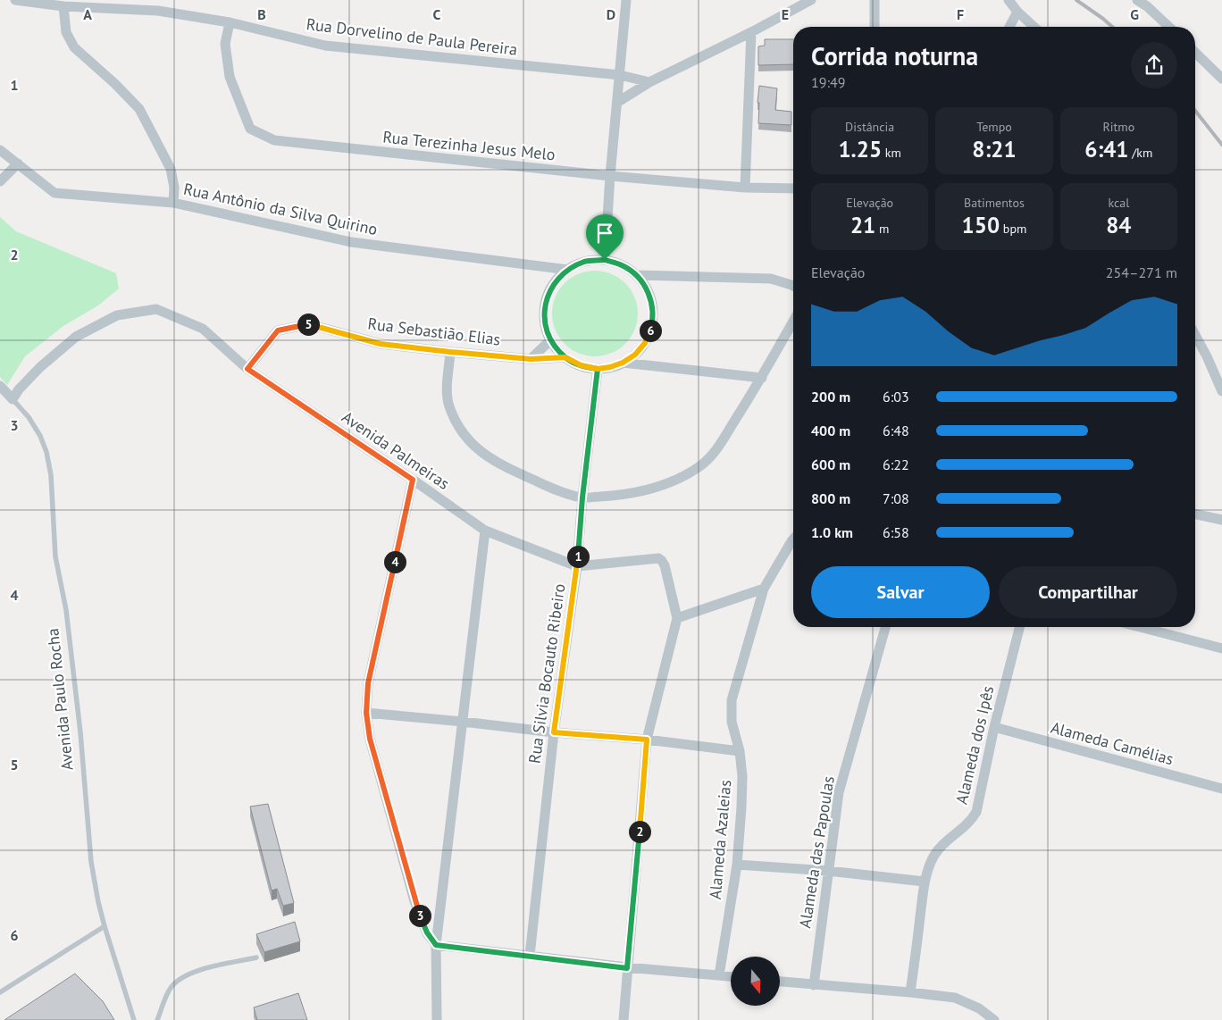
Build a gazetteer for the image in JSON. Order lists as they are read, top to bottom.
{
  "streets": {
    "street": [
      "Rua Dorvelino de Paula Pereira",
      "Rua Terezinha Jesus Melo",
      "Rua Antônio da Silva Quirino",
      "Rua Sebastião Elias",
      "Avenida Palmeiras",
      "Rua Silvia Bocauto Ribeiro",
      "Avenida Paulo Rocha",
      "Alameda Camélias",
      "Alameda dos Ipês",
      "Alameda Azaleias",
      "Alameda das Papoulas"
    ]
  },
  "crossings": [
    ["Rua Dorvelino de Paula Pereira", "Rua Terezinha Jesus Melo"],
    ["Rua Antônio da Silva Quirino", "Rua Sebastião Elias"],
    ["Rua Antônio da Silva Quirino", "Rua Silvia Bocauto Ribeiro"],
    ["Rua Sebastião Elias", "Avenida Palmeiras"],
    ["Rua Sebastião Elias", "Rua Silvia Bocauto Ribeiro"],
    ["Avenida Palmeiras", "Rua Silvia Bocauto Ribeiro"],
    ["Avenida Palmeiras", "Avenida Paulo Rocha"],
    ["Alameda Camélias", "Alameda dos Ipês"]
  ],
  "north": "bottom",
  "page": {
    "heading": ["Corrida noturna", "19:49"],
    "stats": [
      ["Distância", "1.25 km"],
      ["Tempo", "8:21"],
      ["Ritmo", "6:41 /km"],
      ["Elevação", "21 m"],
      ["Batimentos", "150 bpm"],
      ["kcal", "84"]
    ],
    "chart": ["Elevação", "254–271 m"],
    "pins": [
      "5",
      "6",
      "1",
      "4",
      "2",
      "3"
    ],
    "list": [
      {
        "name": "200 m",
        "note": "6:03"
      },
      {
        "name": "400 m",
        "note": "6:48"
      },
      {
        "name": "600 m",
        "note": "6:22"
      },
      {
        "name": "800 m",
        "note": "7:08"
      },
      {
        "name": "1.0 km",
        "note": "6:58"
      }
    ],
    "buttons": ["Salvar", "Compartilhar"]
  },
  "grid": {
    "columns": [
      "A",
      "B",
      "C",
      "D",
      "E",
      "F",
      "G"
    ],
    "rows": [
      "1",
      "2",
      "3",
      "4",
      "5",
      "6"
    ]
  }
}
